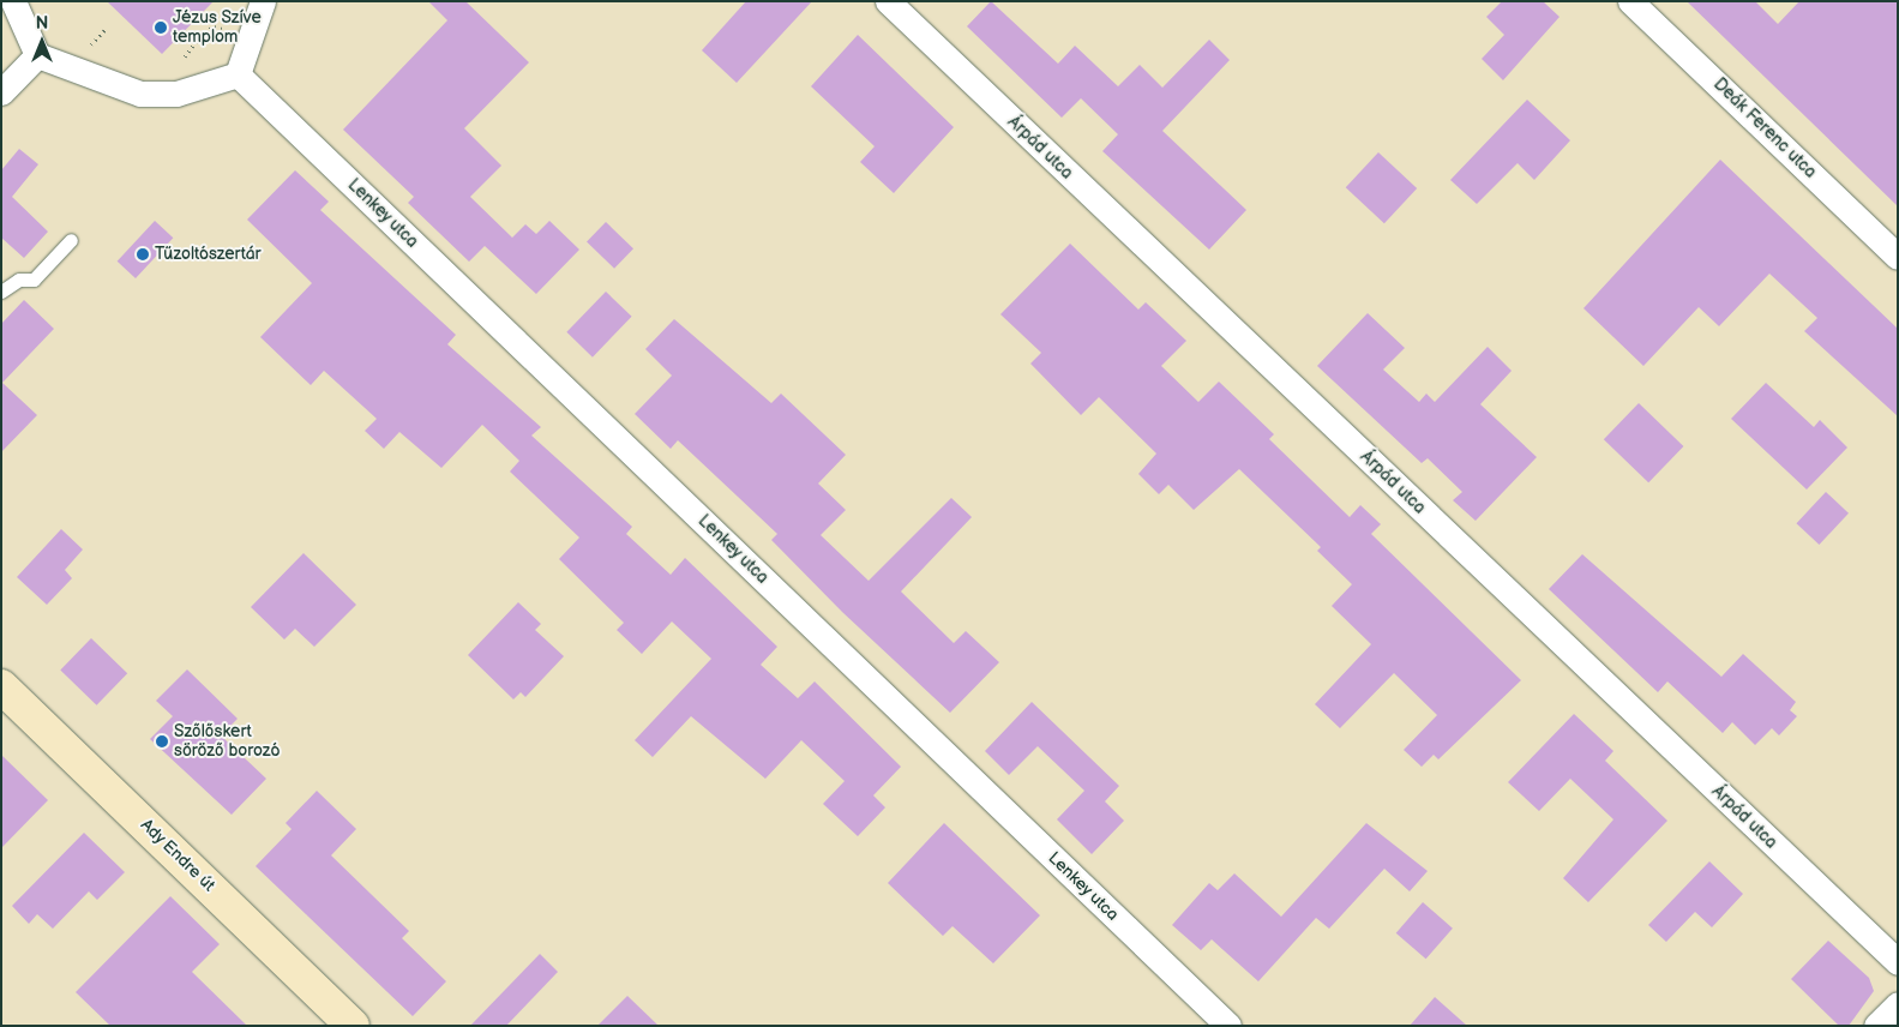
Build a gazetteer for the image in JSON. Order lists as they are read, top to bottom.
{
  "streets": {
    "street": [
      "Deák Ferenc utca",
      "Árpád utca",
      "Lenkey utca",
      "Ady Endre út"
    ]
  },
  "places": ["Jézus Szíve templom", "Tűzoltószertár", "Szőlőskert söröző borozó"],
  "north": "top"
}
